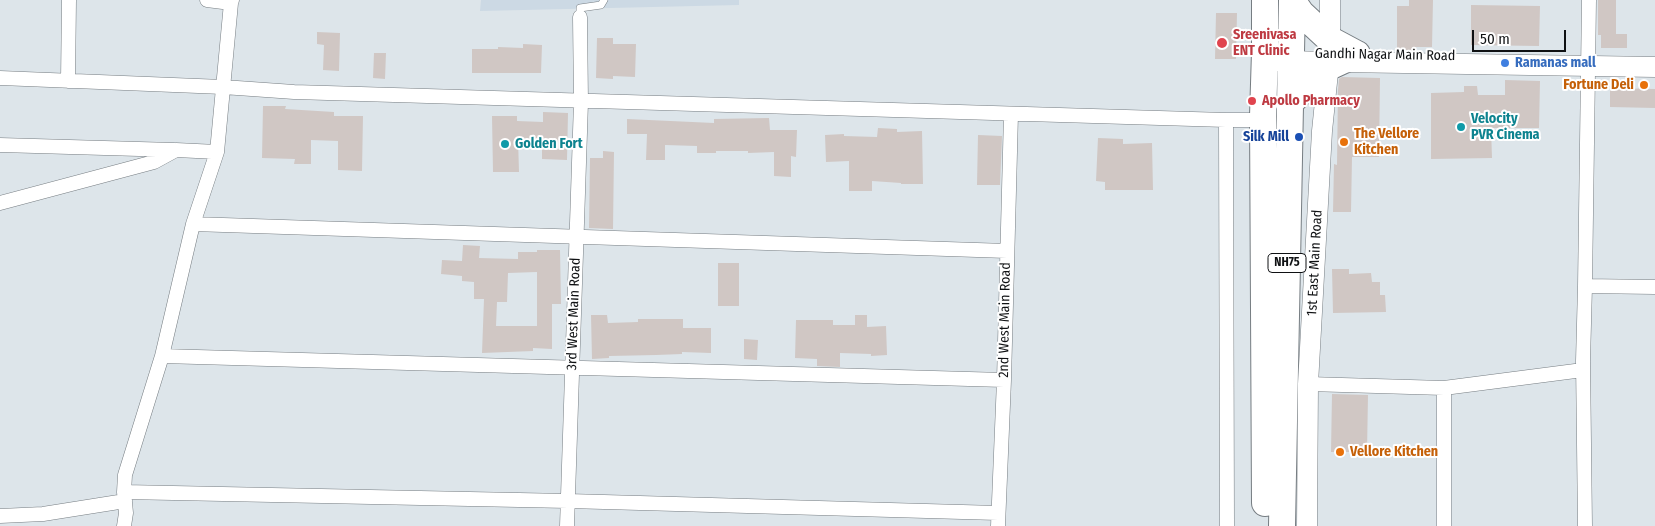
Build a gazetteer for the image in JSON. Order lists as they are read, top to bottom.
{
  "streets": {
    "highway": ["NH75"],
    "street": [
      "Gandhi Nagar Main Road",
      "1st East Main Road",
      "3rd West Main Road",
      "2nd West Main Road"
    ]
  },
  "crossings": [
    ["Gandhi Nagar Main Road", "NH75"],
    ["Gandhi Nagar Main Road", "1st East Main Road"]
  ],
  "places": [
    "Sreenivasa ENT Clinic",
    "Ramanas mall",
    "Fortune Deli",
    "Apollo Pharmacy",
    "Velocity PVR Cinema",
    "Silk Mill",
    "The Vellore Kitchen",
    "Golden Fort",
    "Vellore Kitchen"
  ],
  "scale_bar": "50 m"
}
